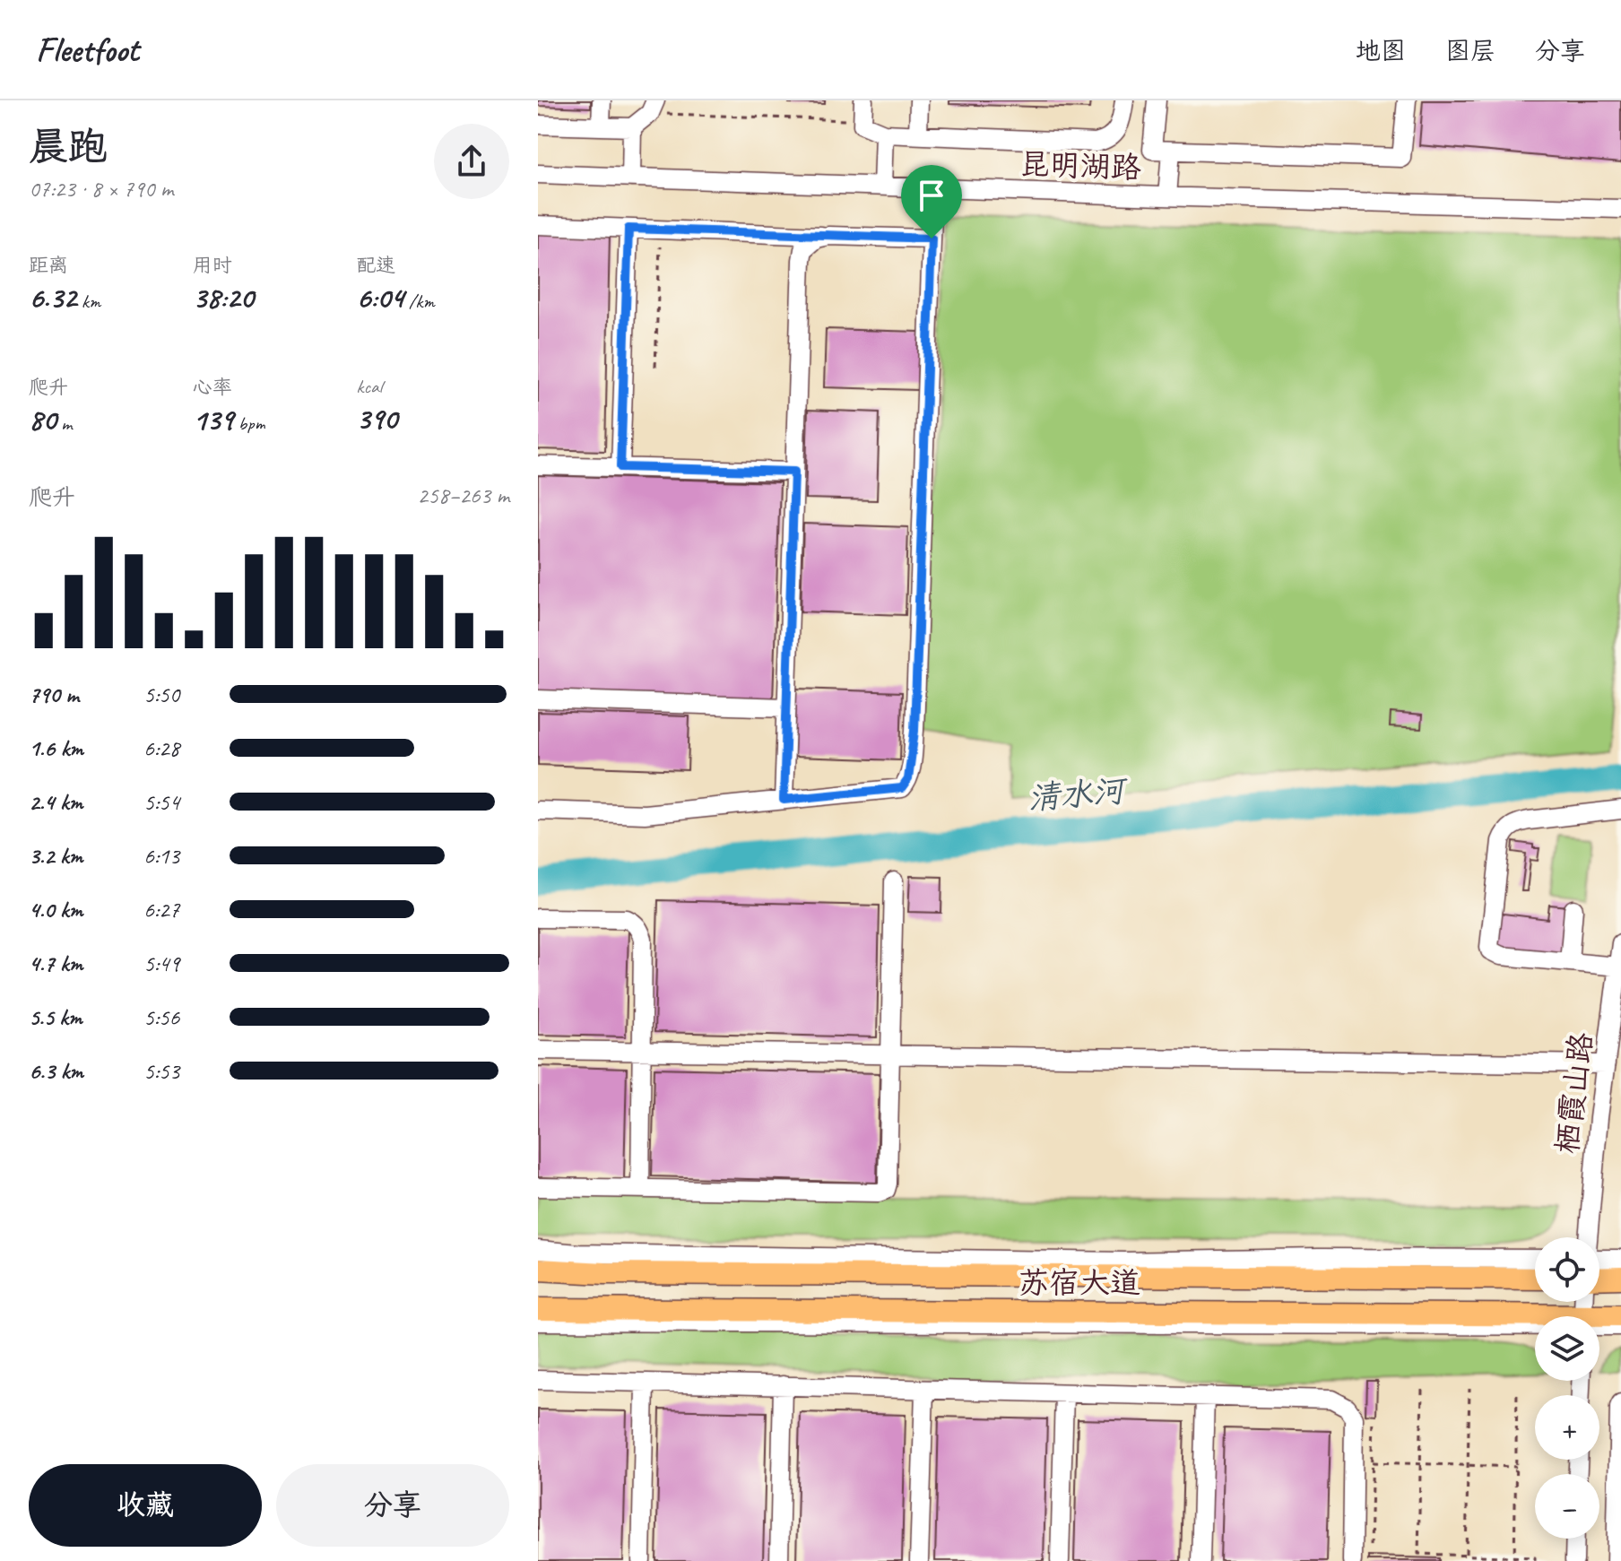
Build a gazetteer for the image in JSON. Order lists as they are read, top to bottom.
{
  "streets": {
    "main road": ["苏宿大道"],
    "street": ["昆明湖路", "栖霞山路"]
  },
  "water": ["清水河"],
  "page": {
    "header": "Fleetfoot",
    "nav": ["地图", "图层", "分享"],
    "heading": ["晨跑", "07:23 · 8 × 790 m"],
    "stats": [
      ["距离", "6.32 km"],
      ["用时", "38:20"],
      ["配速", "6:04 /km"],
      ["爬升", "80 m"],
      ["心率", "139 bpm"],
      ["kcal", "390"]
    ],
    "chart": ["爬升", "258–263 m"],
    "list": [
      {
        "name": "790 m",
        "note": "5:50"
      },
      {
        "name": "1.6 km",
        "note": "6:28"
      },
      {
        "name": "2.4 km",
        "note": "5:54"
      },
      {
        "name": "3.2 km",
        "note": "6:13"
      },
      {
        "name": "4.0 km",
        "note": "6:27"
      },
      {
        "name": "4.7 km",
        "note": "5:49"
      },
      {
        "name": "5.5 km",
        "note": "5:56"
      },
      {
        "name": "6.3 km",
        "note": "5:53"
      }
    ],
    "map_buttons": ["+", "−"],
    "buttons": ["收藏", "分享"]
  }
}
